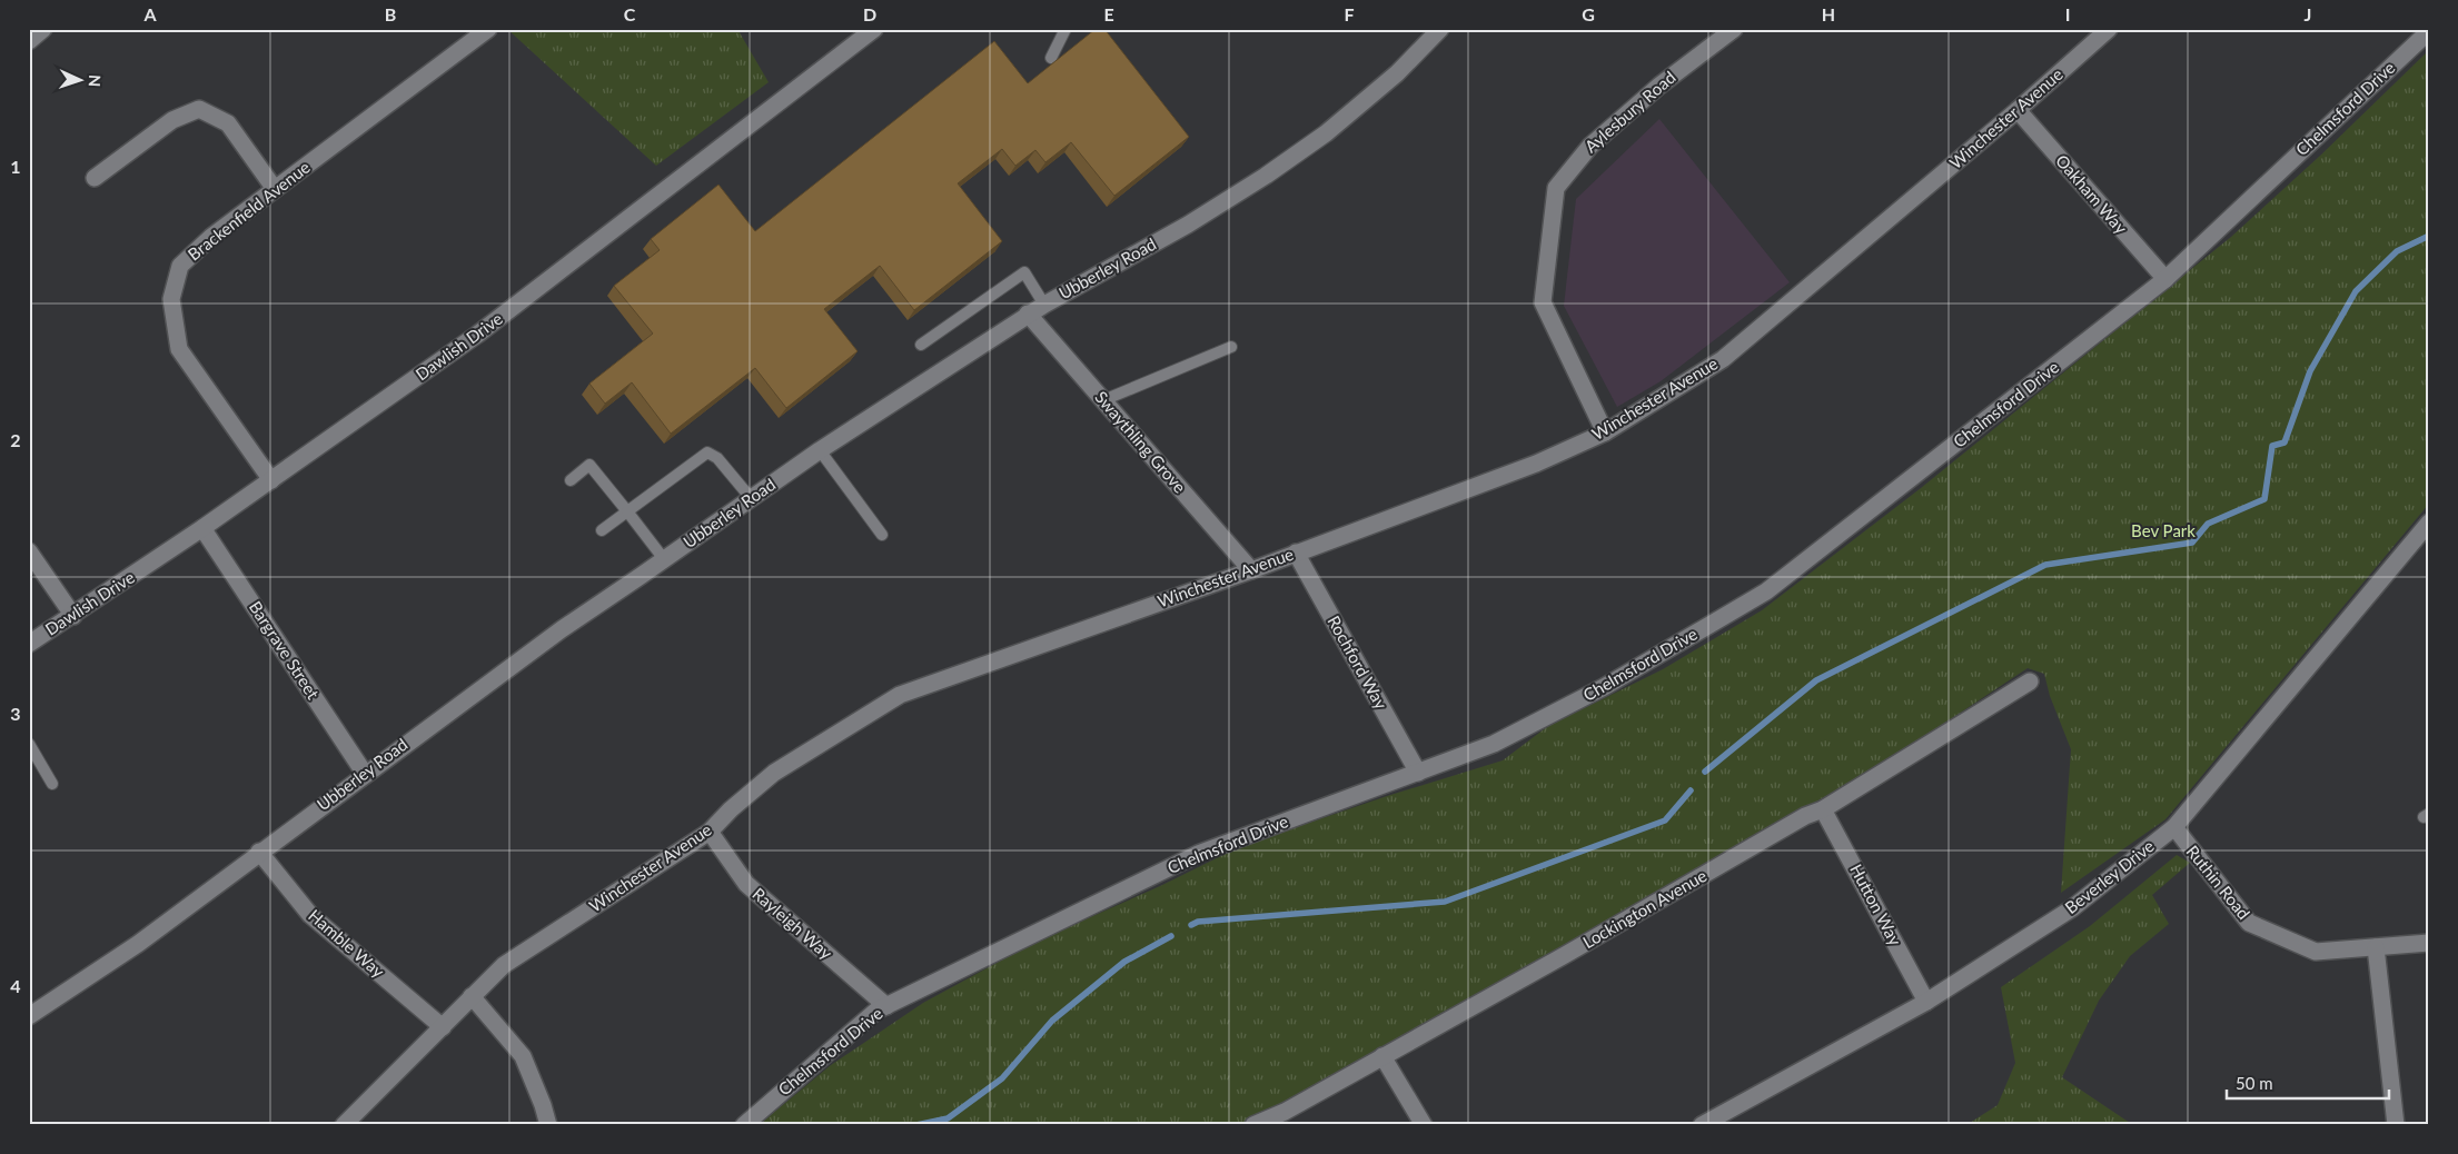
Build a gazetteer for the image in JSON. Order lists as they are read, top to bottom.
{
  "streets": {
    "street": [
      "Chelmsford Drive",
      "Aylesbury Road",
      "Winchester Avenue",
      "Oakham Way",
      "Brackenfield Avenue",
      "Ubberley Road",
      "Dawlish Drive",
      "Swaythling Grove",
      "Bargrave Street",
      "Rochford Way",
      "Beverley Drive",
      "Ruthin Road",
      "Hutton Way",
      "Lockington Avenue",
      "Rayleigh Way",
      "Hamble Way"
    ]
  },
  "crossings": [
    ["Chelmsford Drive", "Oakham Way"],
    ["Chelmsford Drive", "Rochford Way"],
    ["Chelmsford Drive", "Rayleigh Way"],
    ["Aylesbury Road", "Winchester Avenue"],
    ["Winchester Avenue", "Oakham Way"],
    ["Winchester Avenue", "Swaythling Grove"],
    ["Winchester Avenue", "Rochford Way"],
    ["Winchester Avenue", "Rayleigh Way"],
    ["Winchester Avenue", "Hamble Way"],
    ["Brackenfield Avenue", "Dawlish Drive"],
    ["Ubberley Road", "Swaythling Grove"],
    ["Ubberley Road", "Bargrave Street"],
    ["Ubberley Road", "Hamble Way"],
    ["Dawlish Drive", "Bargrave Street"],
    ["Beverley Drive", "Ruthin Road"],
    ["Beverley Drive", "Hutton Way"],
    ["Hutton Way", "Lockington Avenue"]
  ],
  "parks": ["Bev Park"],
  "scale_bar": "50 m",
  "north": "right",
  "grid": {
    "columns": [
      "A",
      "B",
      "C",
      "D",
      "E",
      "F",
      "G",
      "H",
      "I",
      "J"
    ],
    "rows": [
      "1",
      "2",
      "3",
      "4"
    ]
  }
}
